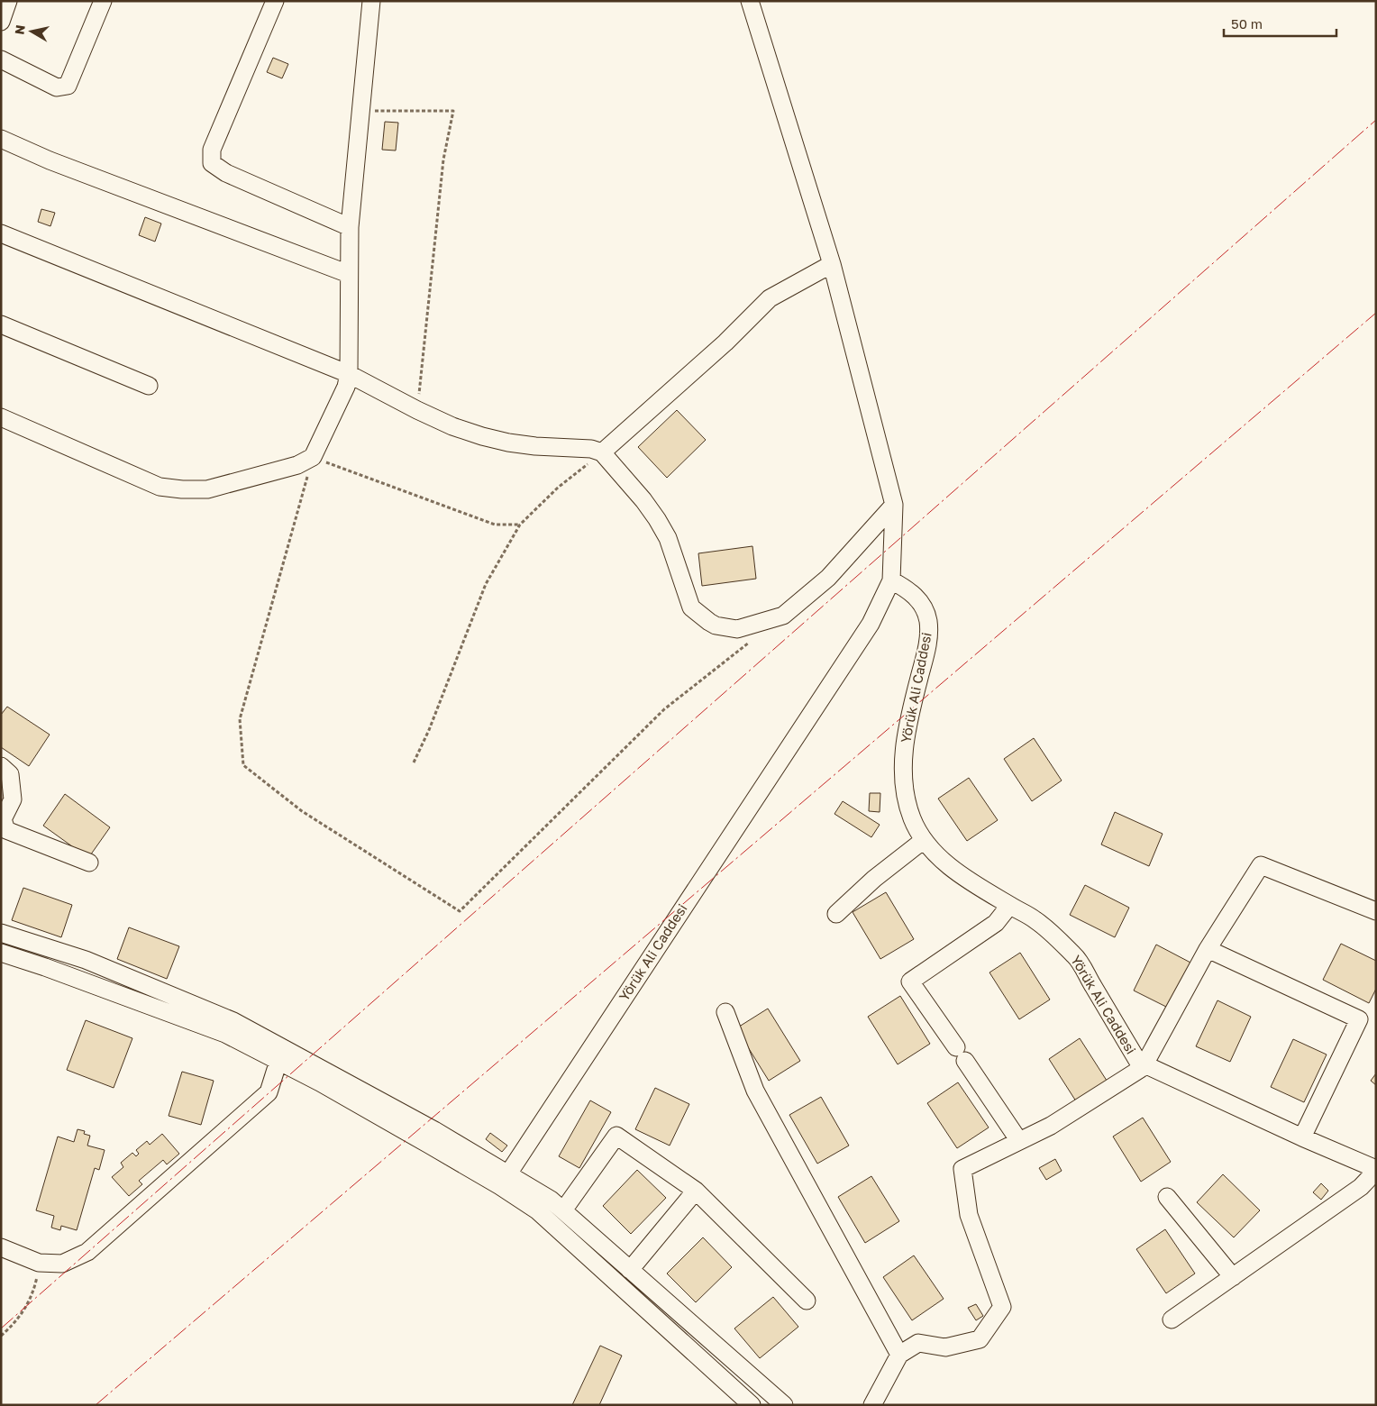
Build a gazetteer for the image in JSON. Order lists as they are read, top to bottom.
{
  "streets": {
    "street": ["Yörük Ali Caddesi"]
  },
  "scale_bar": "50 m",
  "north": "left"
}
